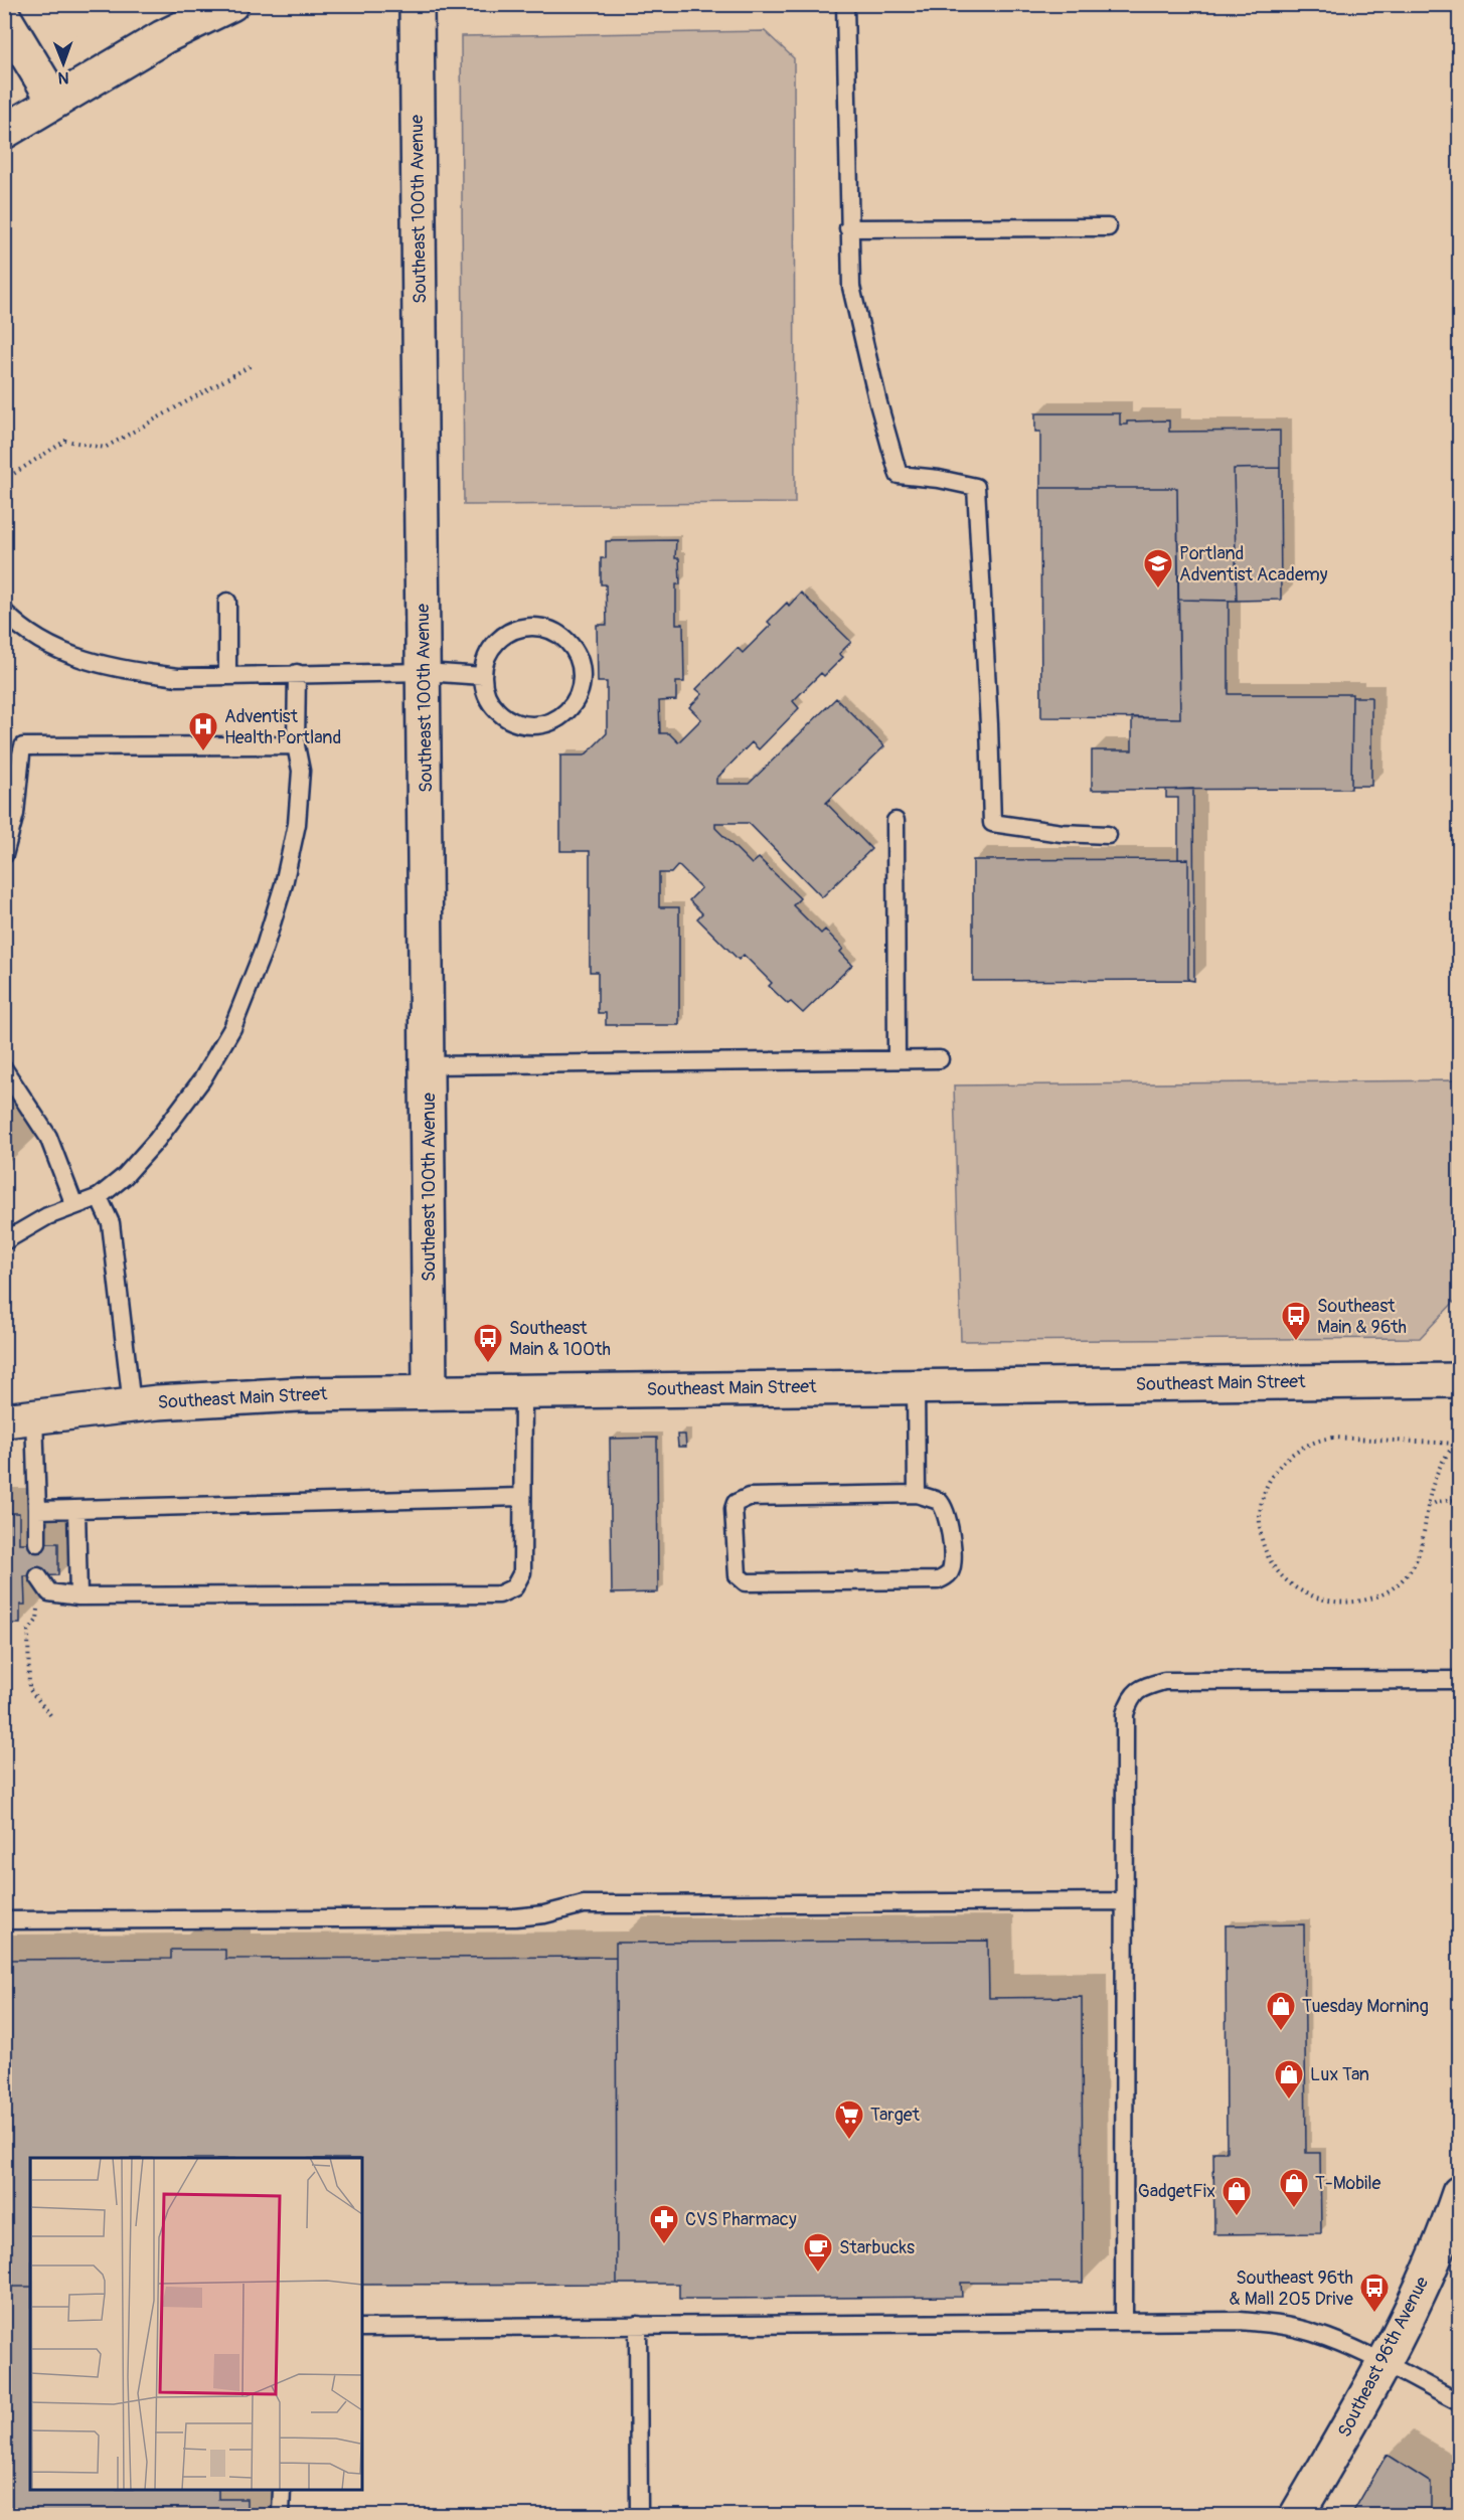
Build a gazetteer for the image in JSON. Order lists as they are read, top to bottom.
{
  "streets": {
    "street": ["Southeast 100th Avenue", "Southeast Main Street", "Southeast 96th Avenue"]
  },
  "crossings": [
    ["Southeast 100th Avenue", "Southeast Main Street"]
  ],
  "places": {
    "school or university": ["Portland Adventist Academy"],
    "hospital": ["Adventist Health Portland"],
    "bus stop": ["Southeast Main & 96th", "Southeast Main & 100th", "Southeast 96th & Mall 205 Drive"],
    "shop": [
      "Tuesday Morning",
      "Lux Tan",
      "T-Mobile",
      "GadgetFix"
    ],
    "supermarket": ["Target"],
    "pharmacy": ["CVS Pharmacy"],
    "cafe": ["Starbucks"]
  },
  "north": "bottom"
}
